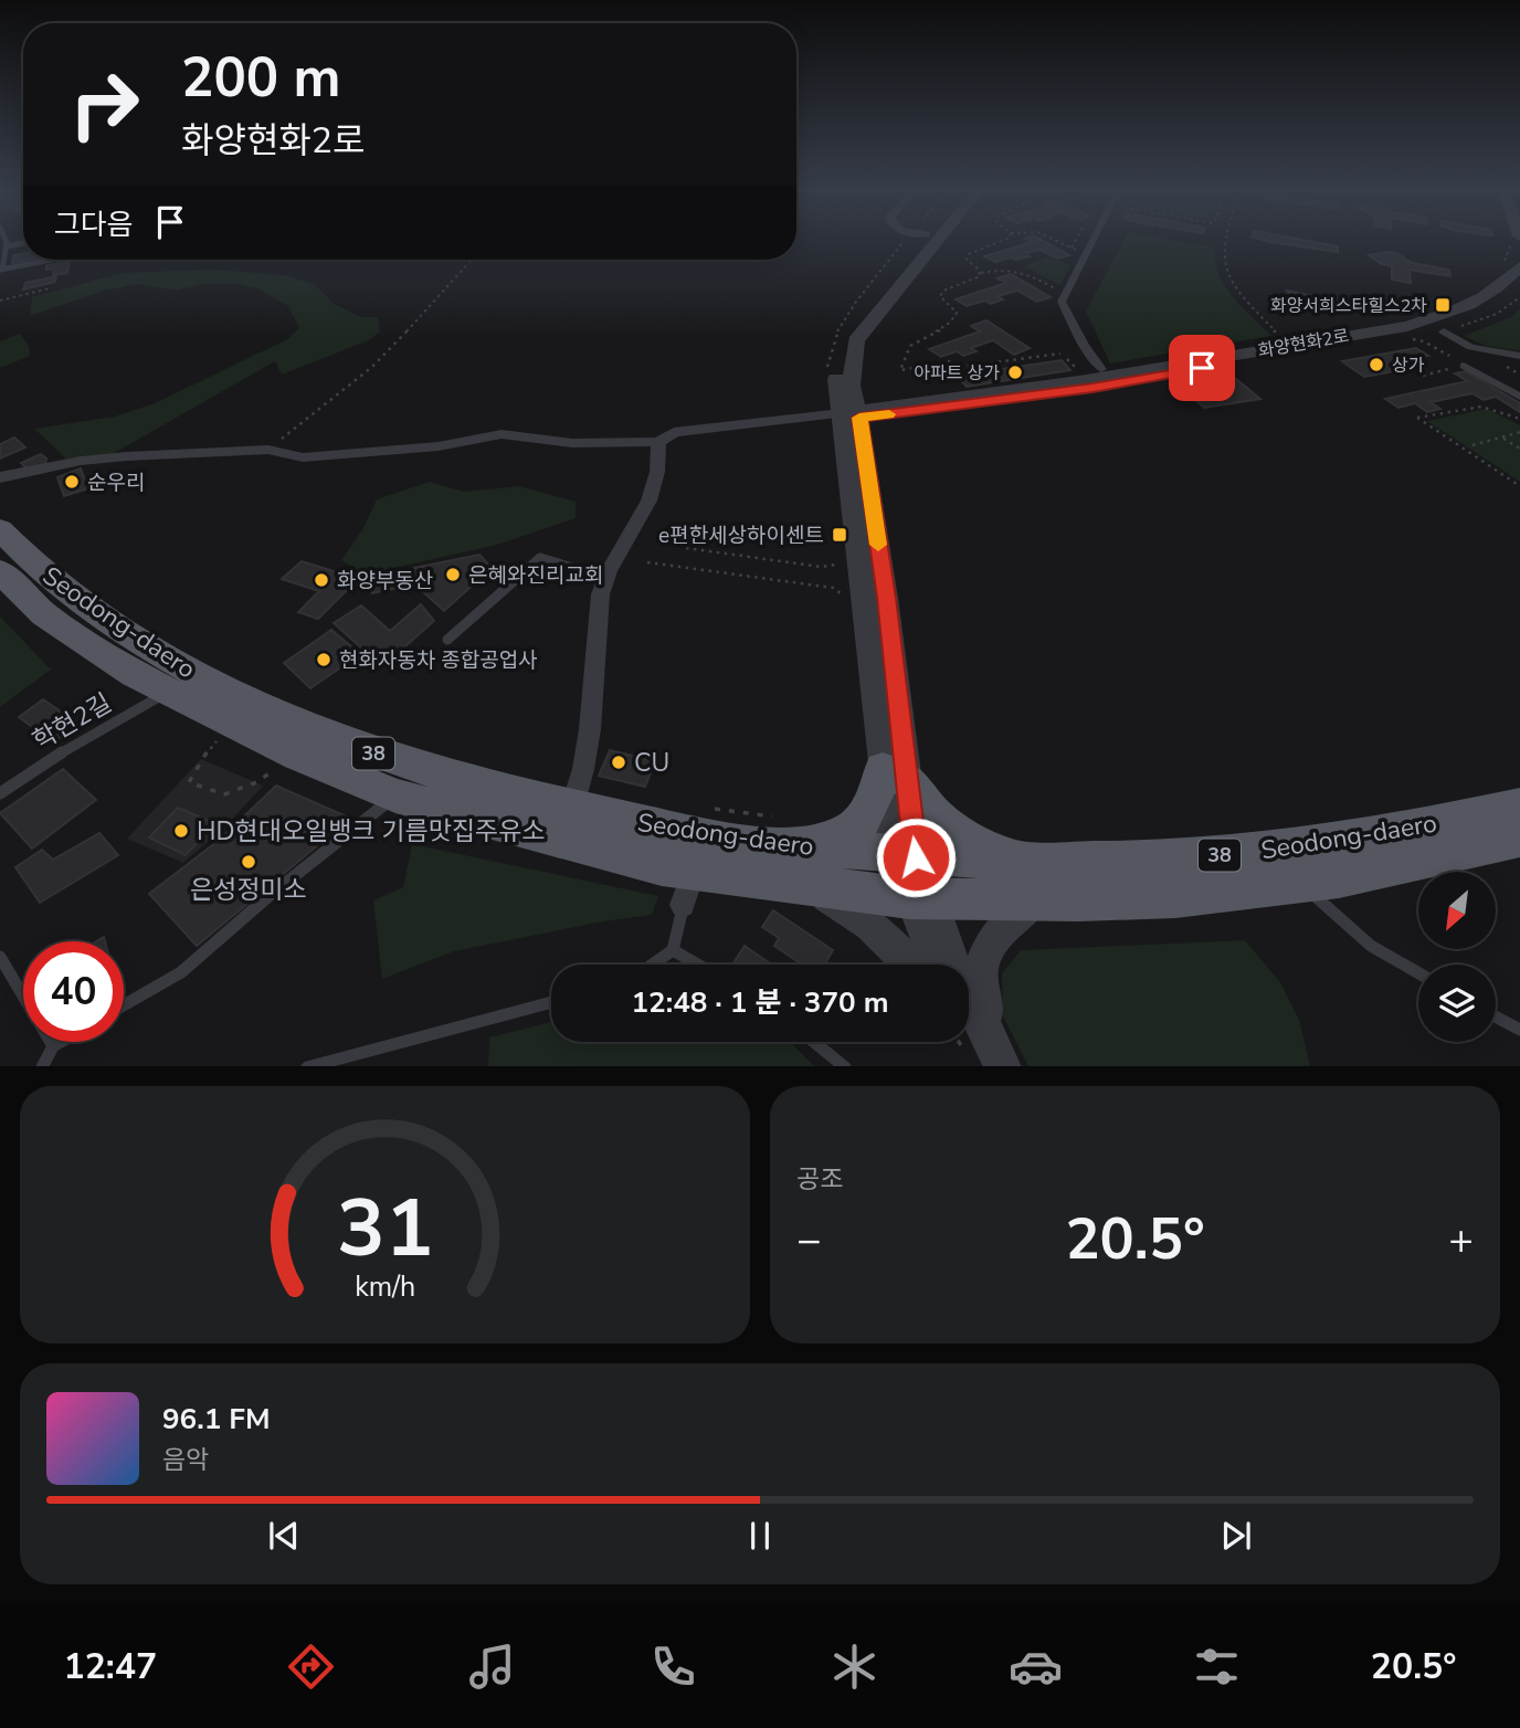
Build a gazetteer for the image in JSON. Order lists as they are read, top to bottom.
{
  "streets": {
    "main road": ["Seodong-daero", "38"],
    "street": ["화양현화2로"],
    "lane": ["학현2길"]
  },
  "crossings": [
    ["Seodong-daero", "학현2길"]
  ],
  "places": {
    "transit": ["화양서희스타힐스2차", "e편한세상하이센트"],
    "other": [
      "상가",
      "아파트 상가",
      "순우리",
      "은혜와진리교회",
      "화양부동산",
      "현화자동차 종합공업사",
      "CU",
      "HD현대오일뱅크 기름맛집주유소",
      "은성정미소"
    ]
  },
  "north": "bottom left",
  "page": {
    "turn": ["200 m", "화양현화2로"],
    "then": "그다음",
    "limit": "40",
    "trip": "12:48 · 1 분 · 370 m",
    "tile": "공조",
    "heat": ["−", "20.5°", "+"],
    "song": ["96.1 FM", "음악"],
    "tabs": ["12:47", "20.5°"],
    "gauge": ["31", "km/h"]
  }
}
